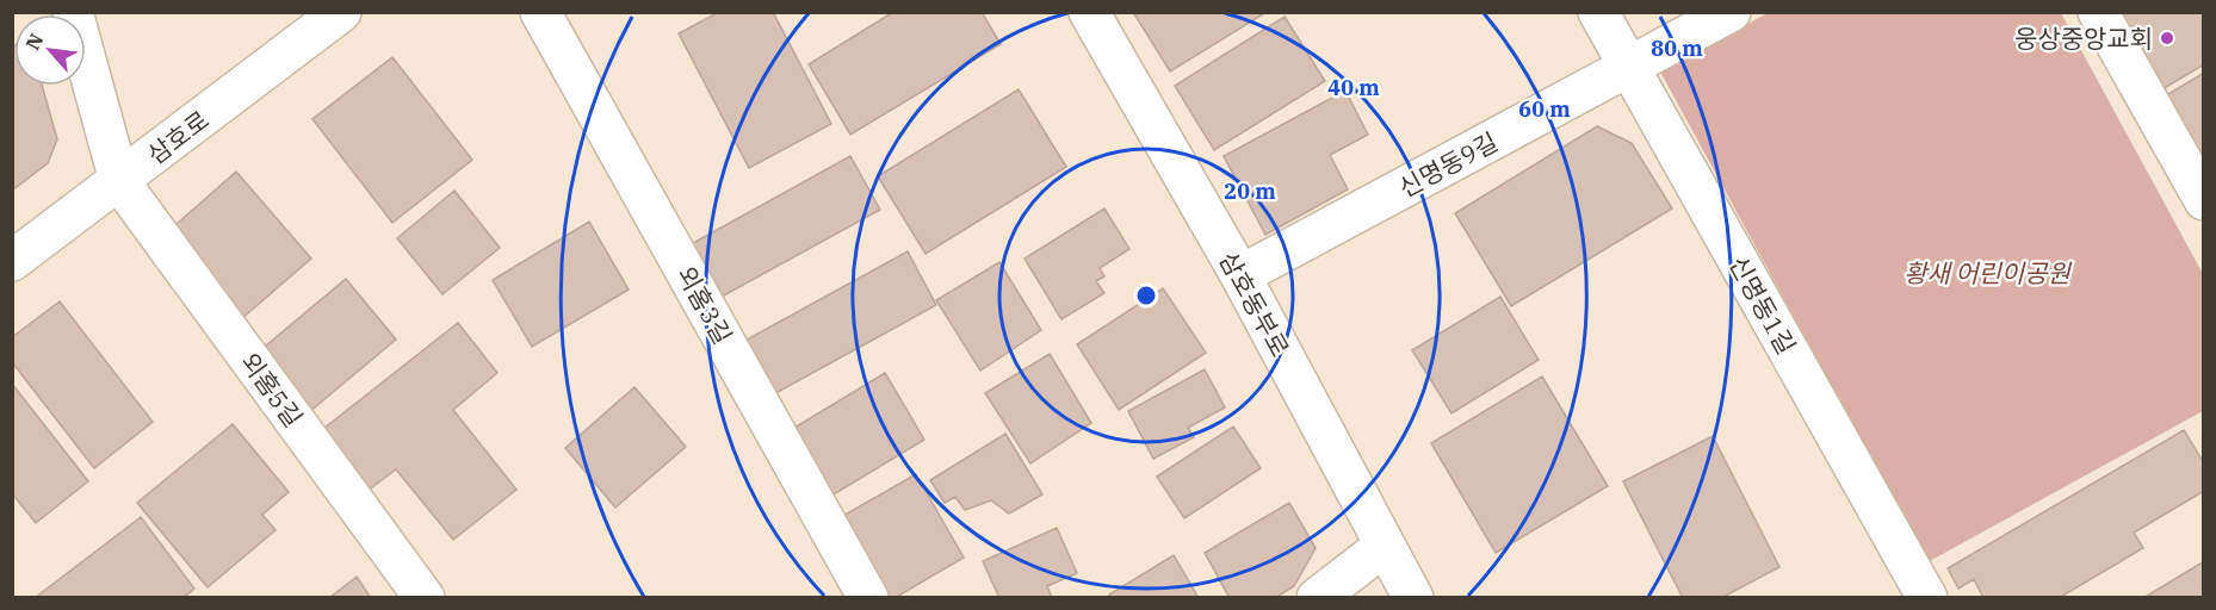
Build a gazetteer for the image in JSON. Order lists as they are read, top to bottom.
{
  "streets": {
    "street": [
      "삼호로",
      "신명동9길",
      "삼호동부로",
      "외홈3길",
      "신명동1길",
      "외홈5길"
    ]
  },
  "crossings": [
    ["삼호로", "외홈5길"],
    ["신명동9길", "삼호동부로"],
    ["신명동9길", "신명동1길"]
  ],
  "parks": ["황새 어린이공원"],
  "places": ["웅상중앙교회"],
  "north": "top left",
  "rings": [
    "80 m",
    "40 m",
    "60 m",
    "20 m"
  ]
}
